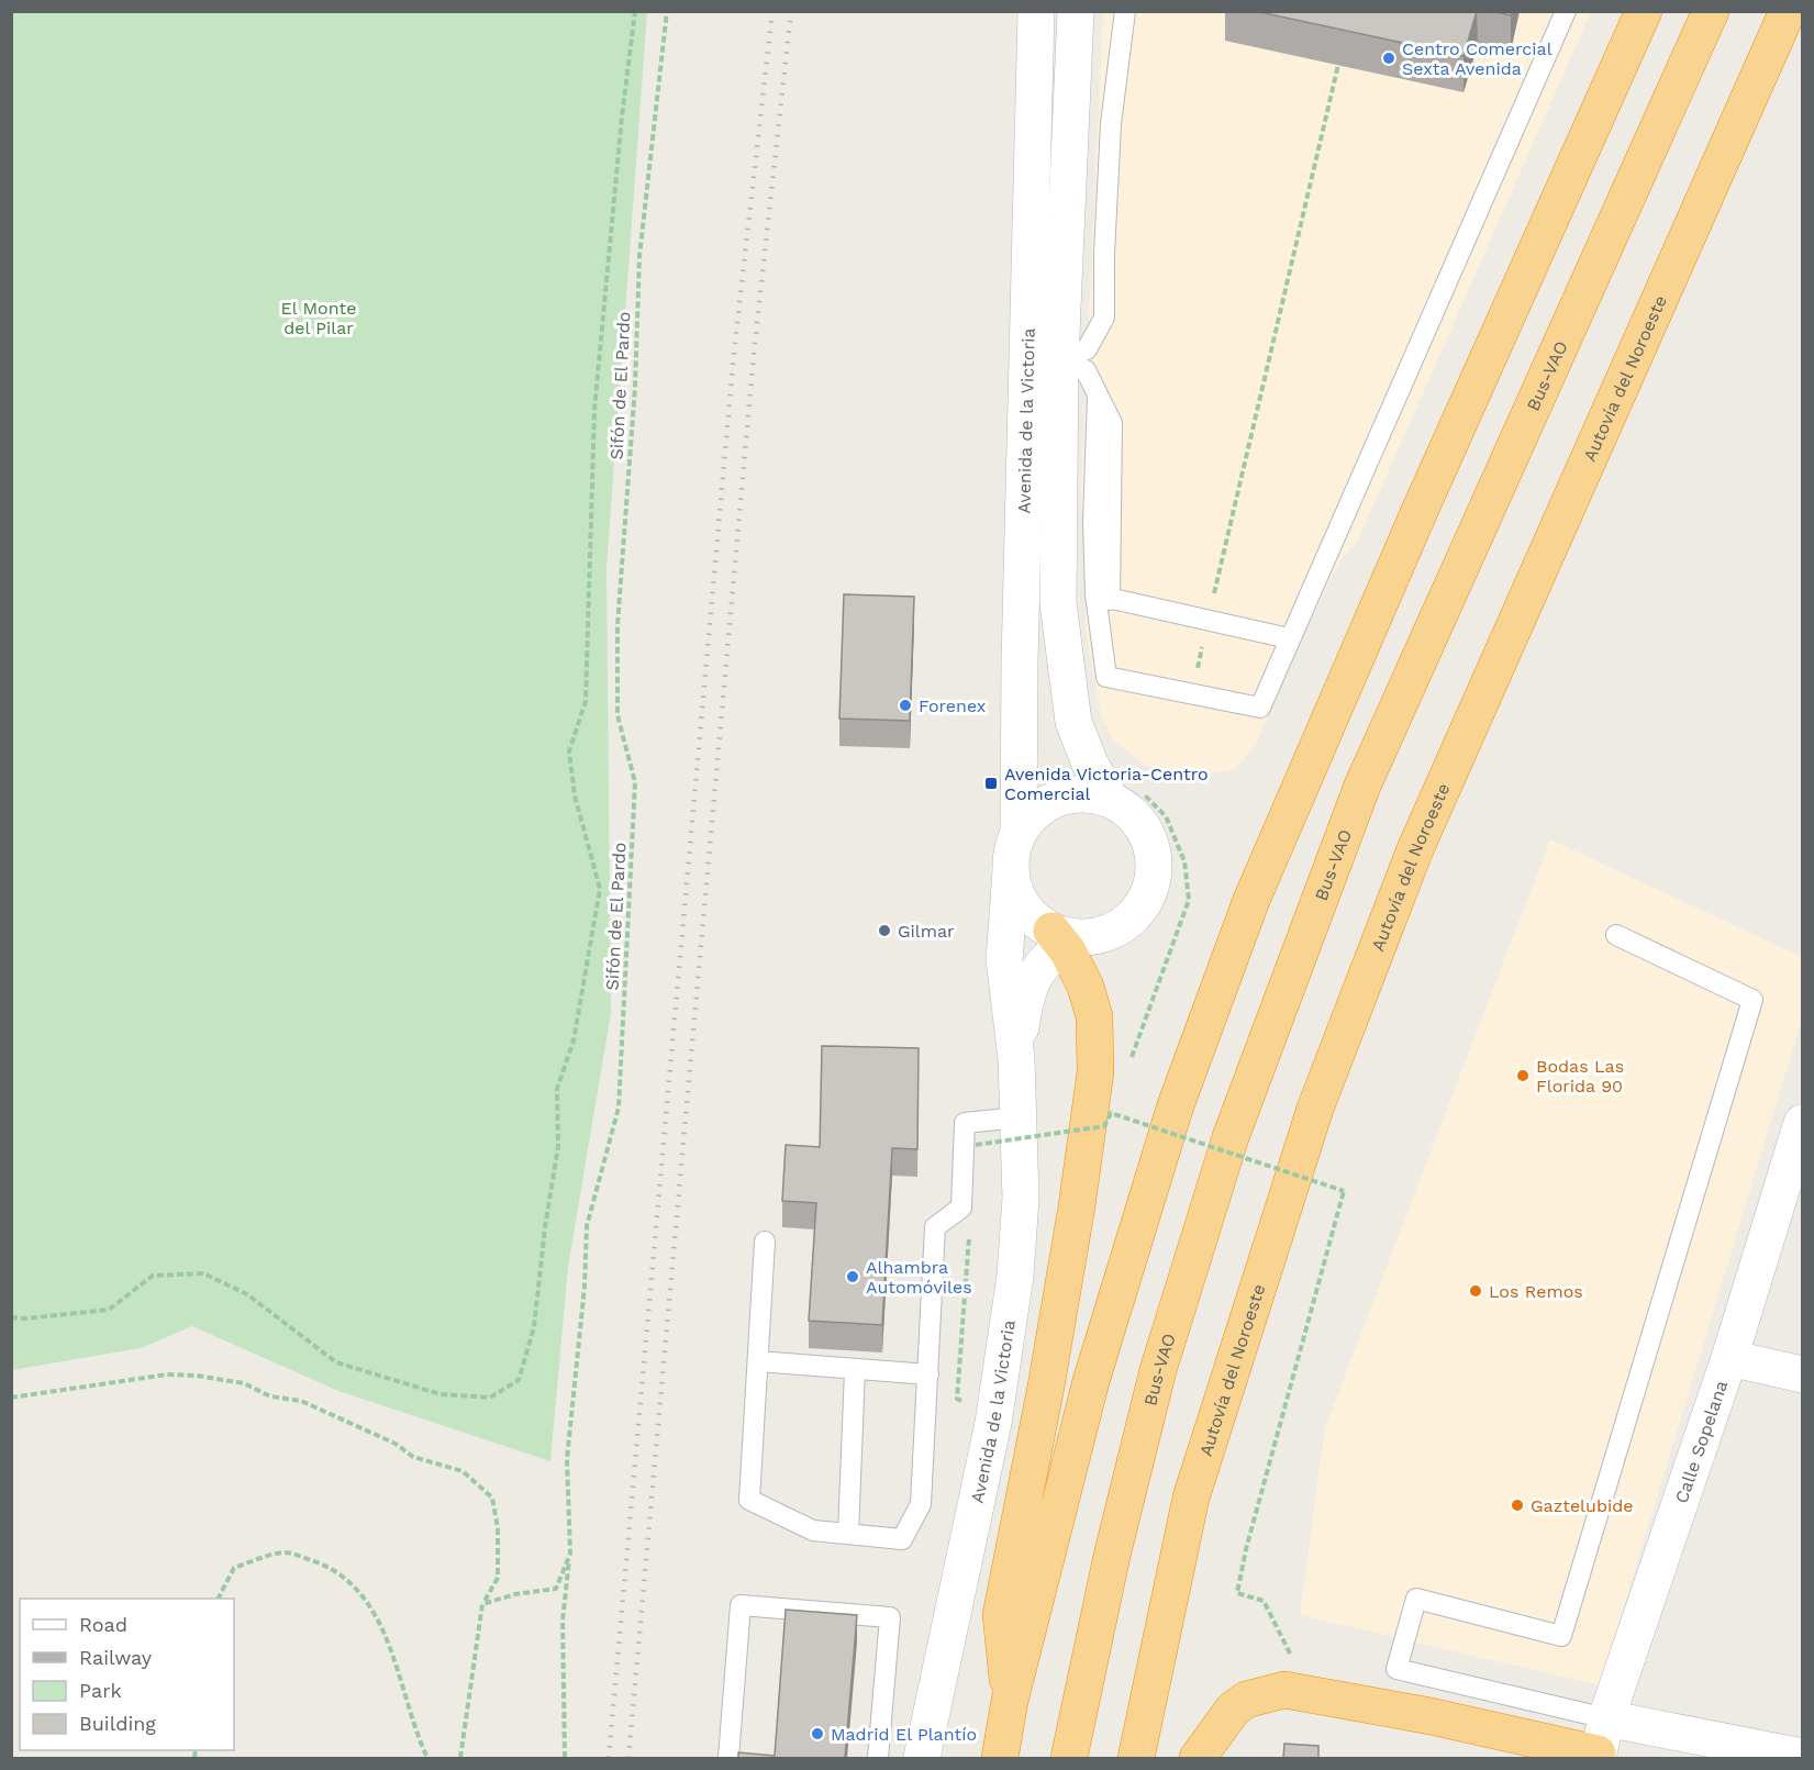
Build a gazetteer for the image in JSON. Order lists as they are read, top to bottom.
{
  "streets": {
    "highway": ["Bus-VAO", "Autovía del Noroeste"],
    "street": ["Avenida de la Victoria", "Calle Sopelana"],
    "path": ["Sifón de El Pardo"]
  },
  "parks": ["El Monte del Pilar"],
  "places": {
    "other": [
      "Centro Comercial Sexta Avenida",
      "Forenex",
      "Gilmar",
      "Bodas Las Florida 90",
      "Alhambra Automóviles",
      "Los Remos",
      "Gaztelubide",
      "Madrid El Plantío"
    ],
    "transit": ["Avenida Victoria-Centro Comercial"]
  },
  "legend": [
    "Road",
    "Railway",
    "Park",
    "Building"
  ]
}
